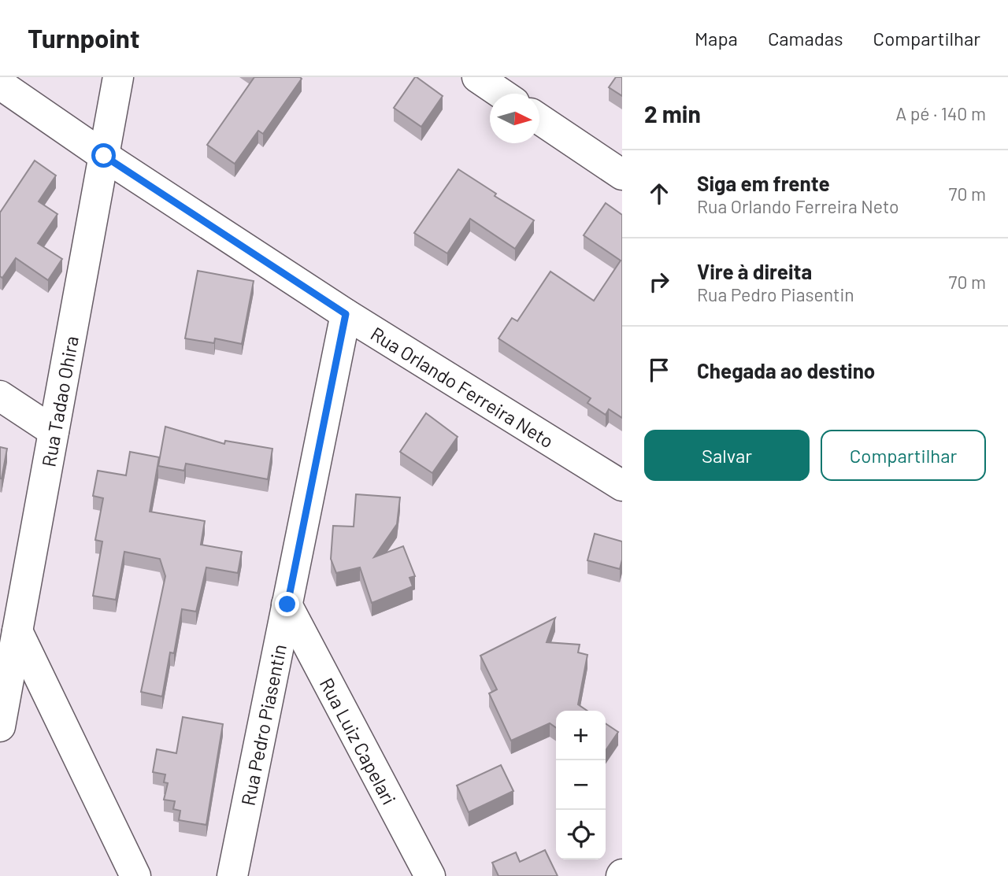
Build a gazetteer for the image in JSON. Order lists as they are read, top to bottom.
{
  "streets": {
    "street": [
      "Rua Orlando Ferreira Neto",
      "Rua Tadao Ohira",
      "Rua Pedro Piasentin",
      "Rua Luiz Capelari"
    ]
  },
  "crossings": [
    ["Rua Orlando Ferreira Neto", "Rua Tadao Ohira"],
    ["Rua Orlando Ferreira Neto", "Rua Pedro Piasentin"],
    ["Rua Pedro Piasentin", "Rua Luiz Capelari"]
  ],
  "north": "right",
  "page": {
    "header": "Turnpoint",
    "nav": ["Mapa", "Camadas", "Compartilhar"],
    "heading": ["2 min", "A pé · 140 m"],
    "list": [
      ["Siga em frente", "Rua Orlando Ferreira Neto", "70 m"],
      ["Vire à direita", "Rua Pedro Piasentin", "70 m"],
      "Chegada ao destino"
    ],
    "buttons": ["Salvar", "Compartilhar"],
    "map_buttons": ["+", "−"]
  }
}
